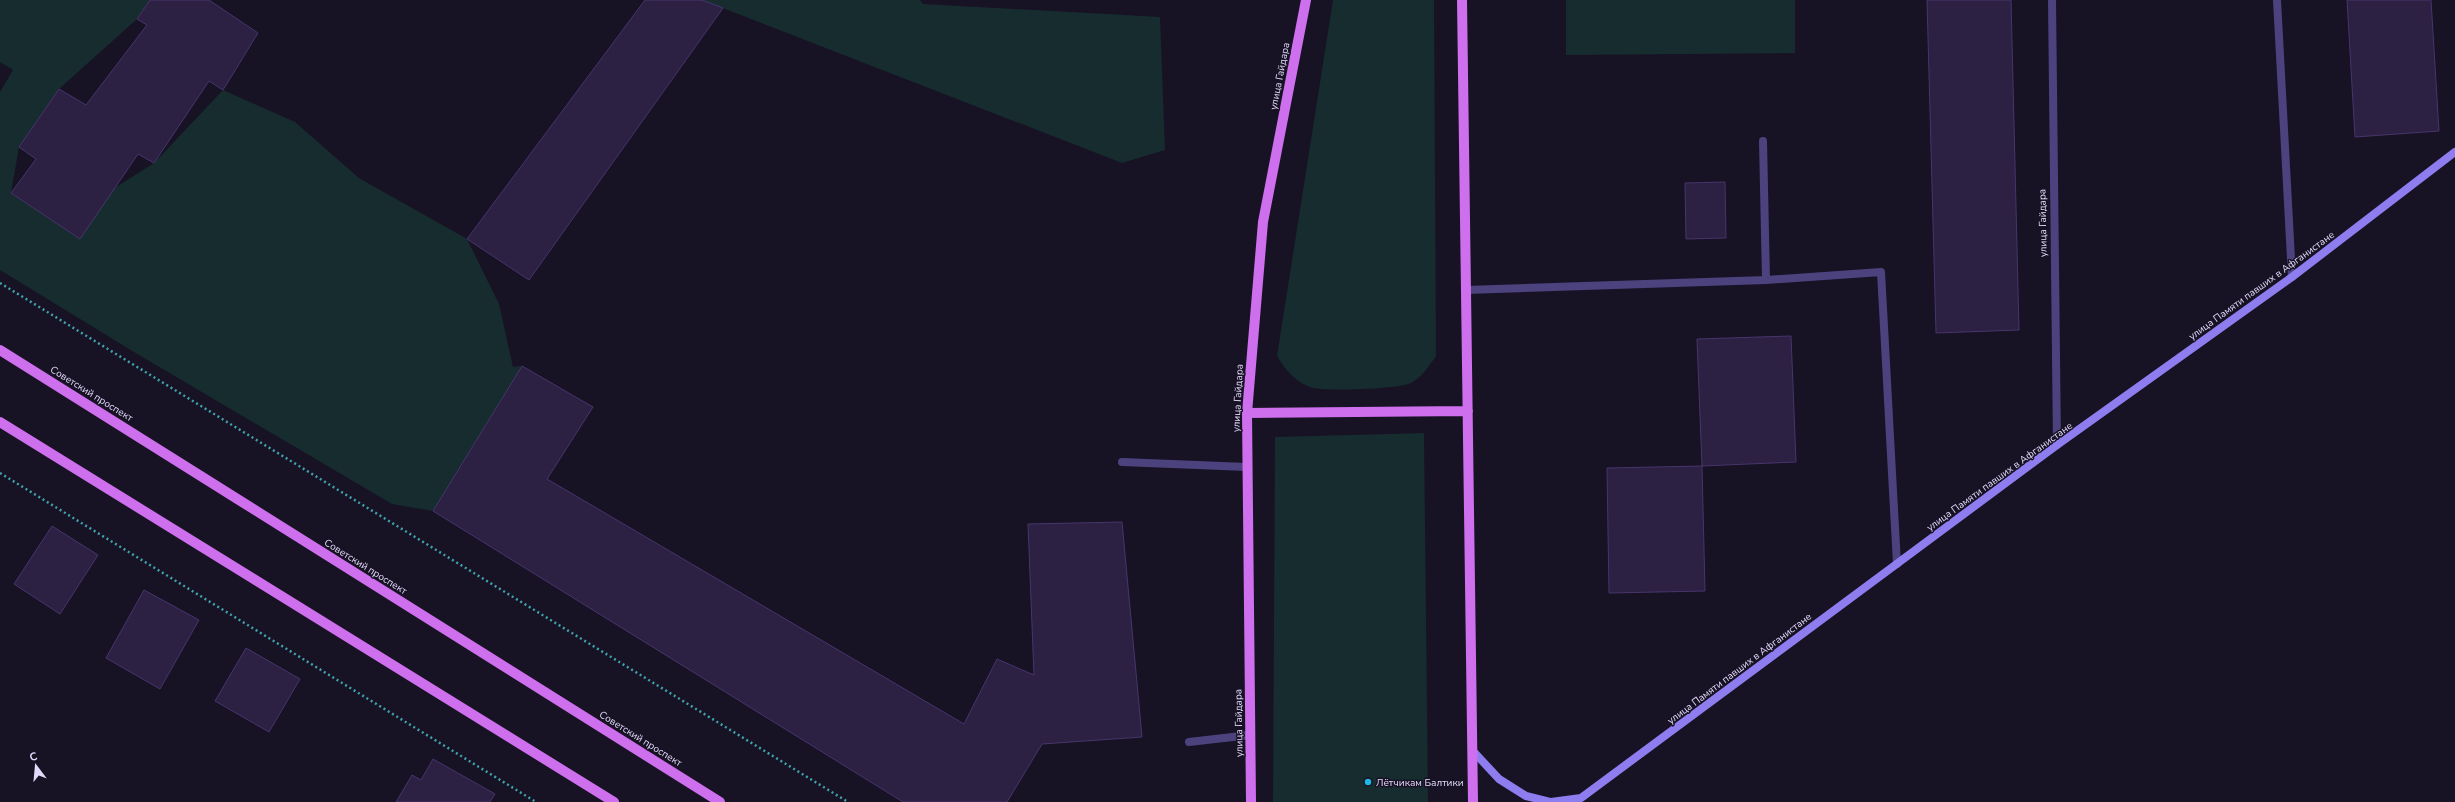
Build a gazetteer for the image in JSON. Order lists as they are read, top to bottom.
{
  "streets": {
    "main road": ["улица Гайдара", "Советский проспект"],
    "street": ["улица Памяти павших в Афганистане"]
  },
  "crossings": [
    ["улица Гайдара", "улица Памяти павших в Афганистане"]
  ],
  "places": ["Лётчикам Балтики"],
  "north": "top"
}
